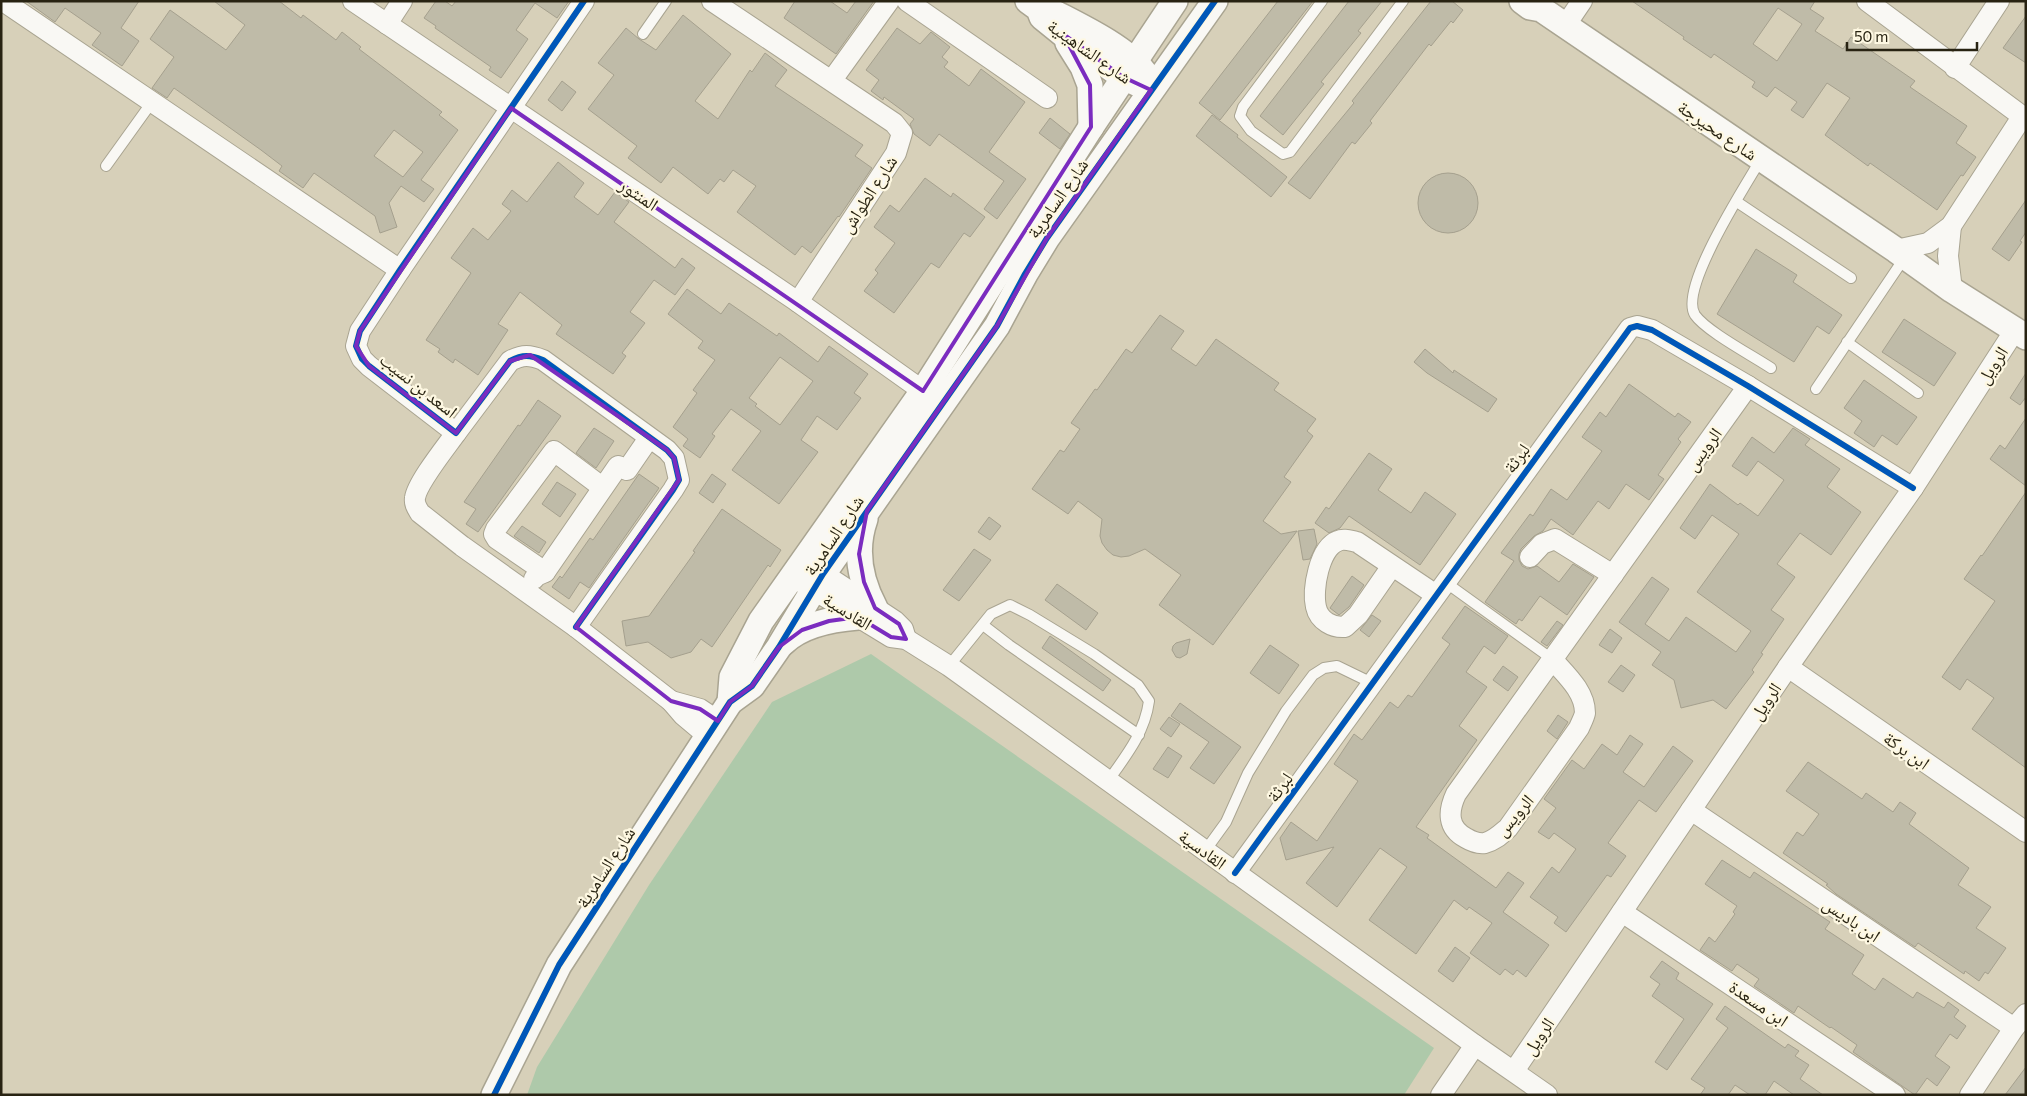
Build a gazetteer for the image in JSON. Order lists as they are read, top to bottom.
{
  "streets": {
    "street": [
      "شارع الشاهينية",
      "شارع محيرجة",
      "المنثور",
      "شارع الطواش",
      "شارع السامرية",
      "الرويل",
      "اسعد بن نسيب",
      "الرويس",
      "لبرثة",
      "القادسية",
      "ابن بركة",
      "ابن باديس",
      "ابن مسعدة"
    ]
  },
  "crossings": [
    ["شارع الشاهينية", "شارع السامرية"],
    ["شارع محيرجة", "الرويل"],
    ["المنثور", "شارع الطواش"],
    ["المنثور", "شارع السامرية"],
    ["المنثور", "اسعد بن نسيب"],
    ["شارع السامرية", "القادسية"],
    ["الرويل", "لبرثة"],
    ["الرويل", "القادسية"],
    ["الرويل", "ابن بركة"],
    ["الرويل", "ابن باديس"],
    ["الرويل", "ابن مسعدة"],
    ["الرويس", "لبرثة"],
    ["لبرثة", "القادسية"]
  ],
  "scale_bar": "50 m"
}
